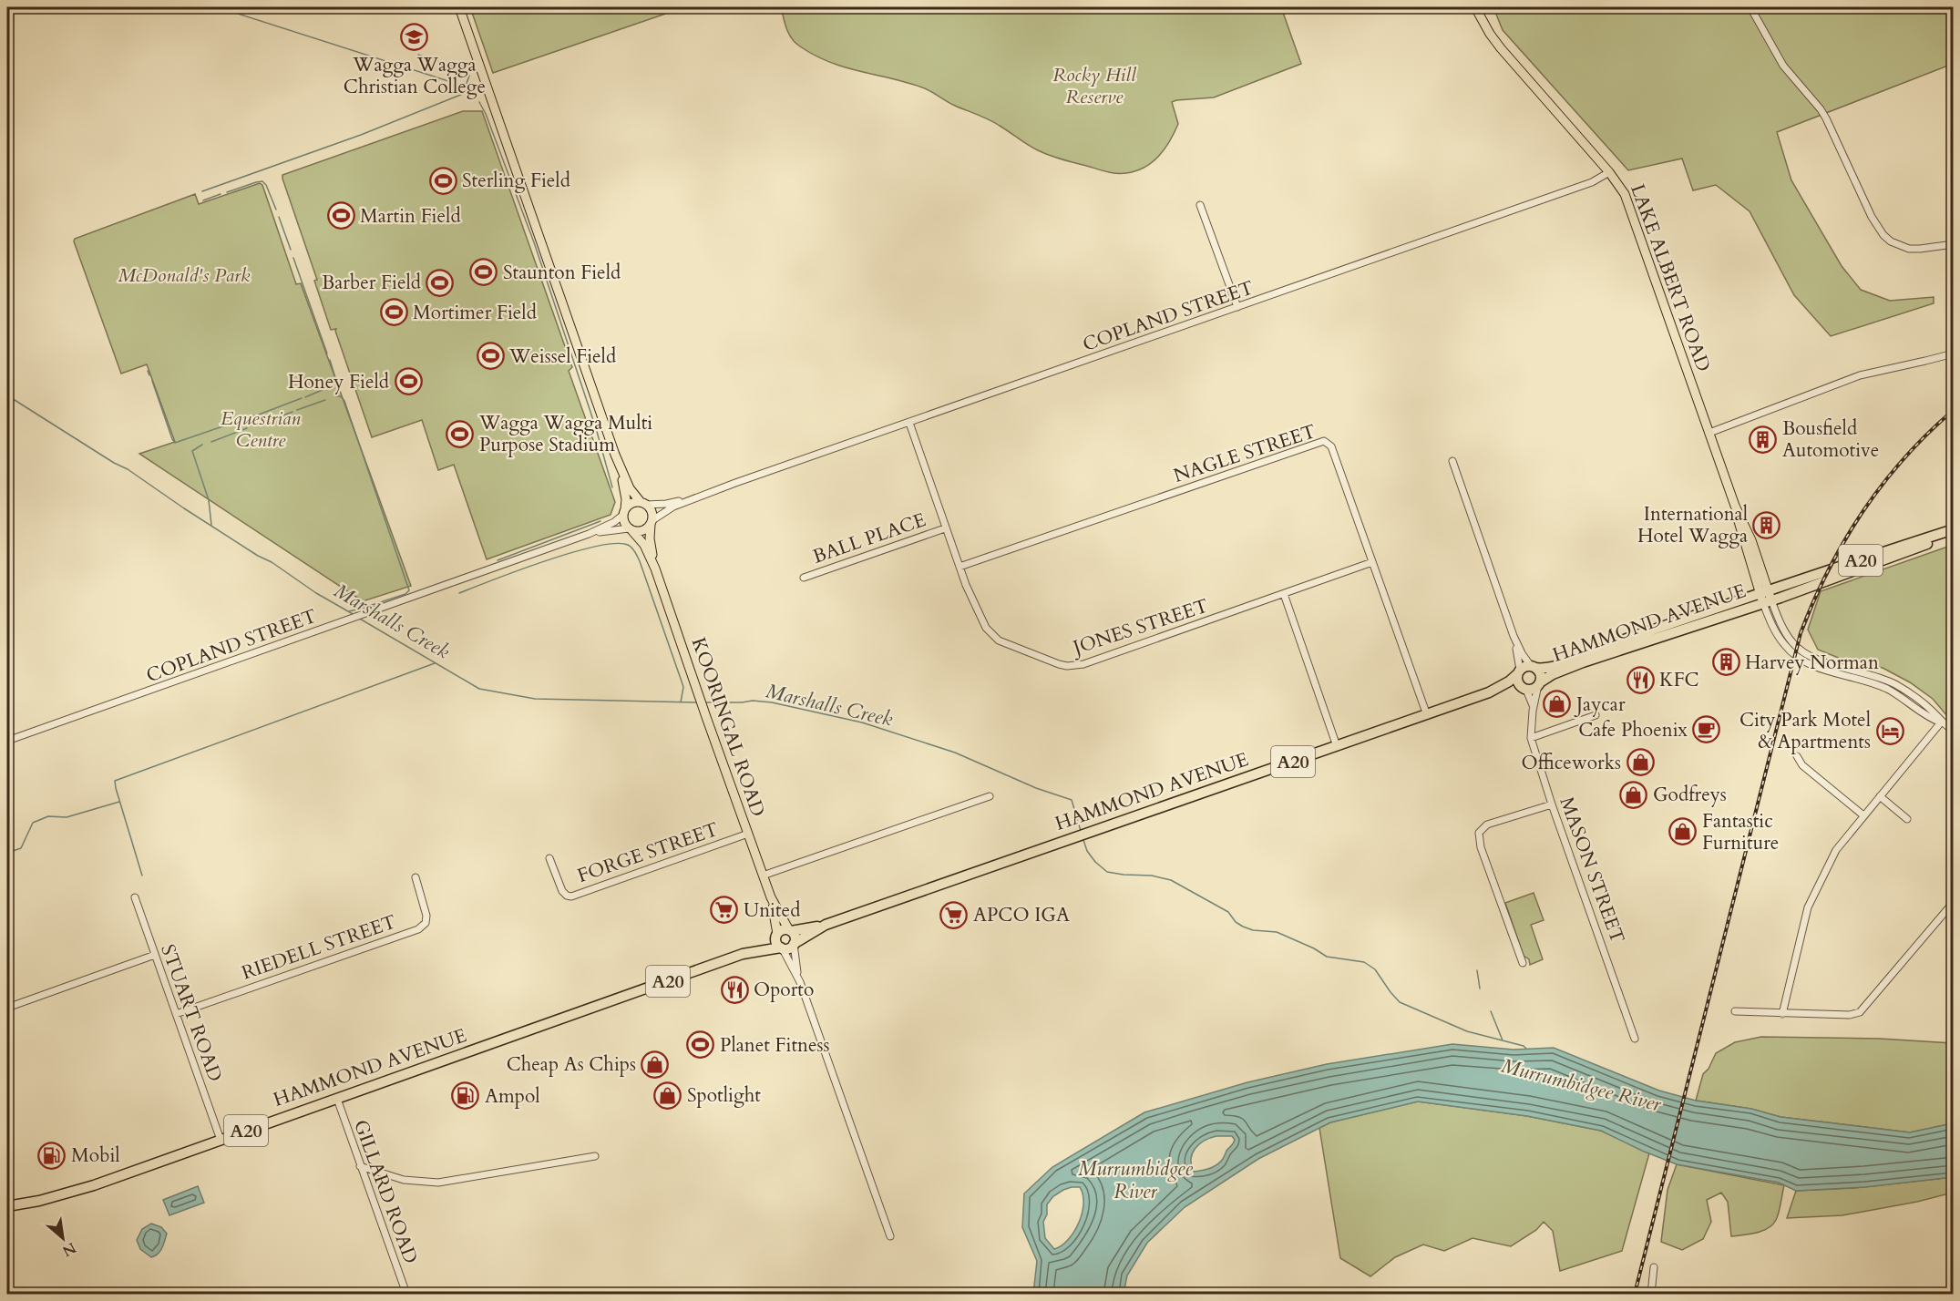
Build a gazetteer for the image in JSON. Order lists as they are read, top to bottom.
{
  "streets": {
    "highway": ["A20", "HAMMOND AVENUE"],
    "main road": ["LAKE ALBERT ROAD", "KOORINGAL ROAD"],
    "street": [
      "COPLAND STREET",
      "NAGLE STREET",
      "BALL PLACE",
      "JONES STREET",
      "FORGE STREET",
      "MASON STREET",
      "RIEDELL STREET",
      "STUART ROAD",
      "GILLARD ROAD"
    ]
  },
  "crossings": [
    ["LAKE ALBERT ROAD", "COPLAND STREET"],
    ["LAKE ALBERT ROAD", "A20"],
    ["LAKE ALBERT ROAD", "HAMMOND AVENUE"],
    ["COPLAND STREET", "JONES STREET"],
    ["COPLAND STREET", "KOORINGAL ROAD"],
    ["NAGLE STREET", "HAMMOND AVENUE"],
    ["NAGLE STREET", "JONES STREET"],
    ["BALL PLACE", "JONES STREET"],
    ["A20", "HAMMOND AVENUE"],
    ["A20", "KOORINGAL ROAD"],
    ["A20", "MASON STREET"],
    ["HAMMOND AVENUE", "KOORINGAL ROAD"],
    ["HAMMOND AVENUE", "MASON STREET"],
    ["HAMMOND AVENUE", "STUART ROAD"],
    ["HAMMOND AVENUE", "GILLARD ROAD"],
    ["KOORINGAL ROAD", "FORGE STREET"],
    ["RIEDELL STREET", "STUART ROAD"]
  ],
  "water": ["Marshalls Creek", "Murrumbidgee River"],
  "parks": ["Rocky Hill Reserve", "McDonald's Park", "Equestrian Centre"],
  "places": {
    "school or university": ["Wagga Wagga Christian College"],
    "sports": [
      "Sterling Field",
      "Martin Field",
      "Staunton Field",
      "Barber Field",
      "Mortimer Field",
      "Weissel Field",
      "Honey Field",
      "Wagga Wagga Multi Purpose Stadium",
      "Planet Fitness"
    ],
    "building": ["Bousfield Automotive", "International Hotel Wagga", "Harvey Norman"],
    "restaurant": ["KFC", "Oporto"],
    "shop": [
      "Jaycar",
      "Officeworks",
      "Godfreys",
      "Fantastic Furniture",
      "Cheap As Chips",
      "Spotlight"
    ],
    "cafe": ["Cafe Phoenix"],
    "hotel": ["City Park Motel & Apartments"],
    "supermarket": ["United", "APCO IGA"],
    "fuel station": ["Ampol", "Mobil"]
  },
  "north": "bottom right"
}
